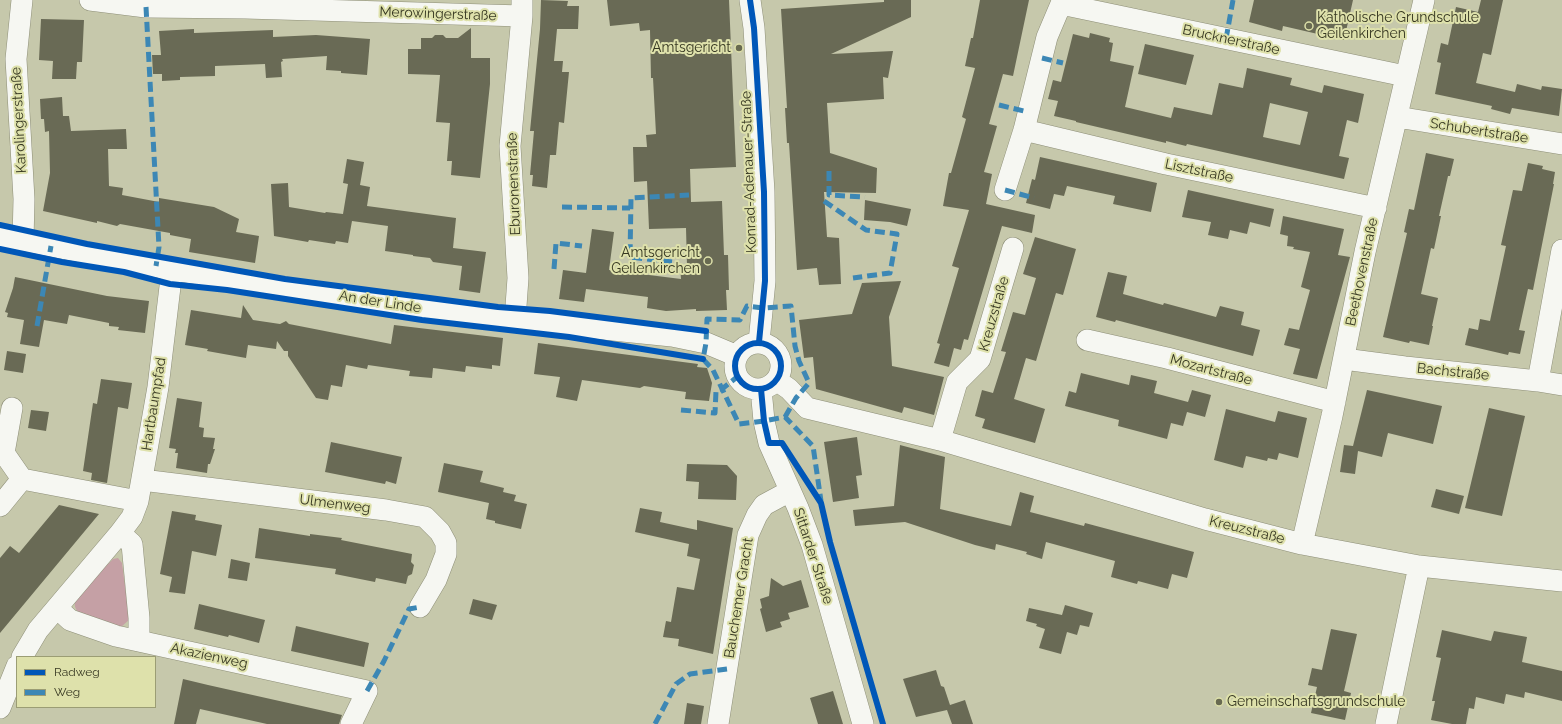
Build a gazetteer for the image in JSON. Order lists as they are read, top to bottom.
{
  "streets": {
    "street": [
      "Merowingerstraße",
      "Brucknerstraße",
      "Karolingerstraße",
      "Schubertstraße",
      "Lisztstraße",
      "Konrad-Adenauer-Straße",
      "Eburonenstraße",
      "Beethovenstraße",
      "An der Linde",
      "Kreuzstraße",
      "Mozartstraße",
      "Bachstraße",
      "Hartbaumpfad",
      "Ulmenweg",
      "Sittarder Straße",
      "Bauchemer Gracht",
      "Akazienweg"
    ]
  },
  "crossings": [
    ["Merowingerstraße", "Eburonenstraße"],
    ["Brucknerstraße", "Beethovenstraße"],
    ["Karolingerstraße", "An der Linde"],
    ["Schubertstraße", "Beethovenstraße"],
    ["Lisztstraße", "Beethovenstraße"],
    ["Konrad-Adenauer-Straße", "An der Linde"],
    ["Konrad-Adenauer-Straße", "Kreuzstraße"],
    ["Konrad-Adenauer-Straße", "Sittarder Straße"],
    ["Eburonenstraße", "An der Linde"],
    ["Beethovenstraße", "Kreuzstraße"],
    ["Beethovenstraße", "Mozartstraße"],
    ["Beethovenstraße", "Bachstraße"],
    ["An der Linde", "Kreuzstraße"],
    ["An der Linde", "Hartbaumpfad"],
    ["An der Linde", "Sittarder Straße"],
    ["Kreuzstraße", "Sittarder Straße"],
    ["Hartbaumpfad", "Ulmenweg"],
    ["Hartbaumpfad", "Akazienweg"],
    ["Sittarder Straße", "Bauchemer Gracht"]
  ],
  "places": [
    "Katholische Grundschule Geilenkirchen",
    "Amtsgericht",
    "Amtsgericht Geilenkirchen",
    "Gemeinschaftsgrundschule"
  ],
  "legend": ["Radweg", "Weg"]
}
